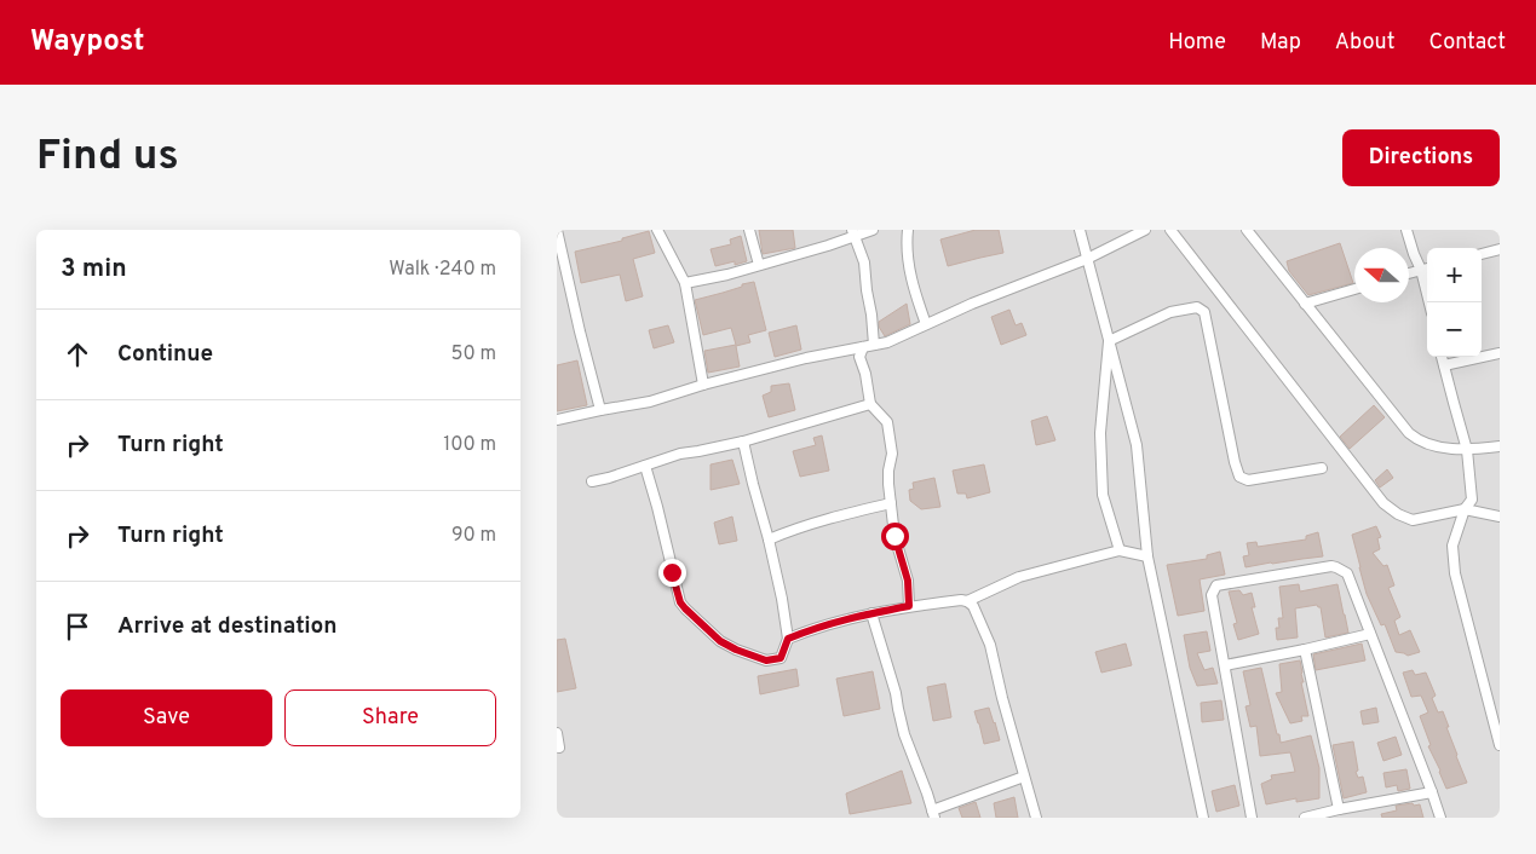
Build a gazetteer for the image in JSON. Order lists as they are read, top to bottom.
{
  "north": "left",
  "page": {
    "header": "Waypost",
    "nav": [
      "Home",
      "Map",
      "About",
      "Contact"
    ],
    "buttons": [
      "Directions",
      ["Save", "Share"]
    ],
    "title": "Find us",
    "heading": ["3 min", "Walk · 240 m"],
    "map_buttons": ["+", "−"],
    "list": [
      ["Continue", "50 m"],
      ["Turn right", "100 m"],
      ["Turn right", "90 m"],
      "Arrive at destination"
    ]
  }
}
